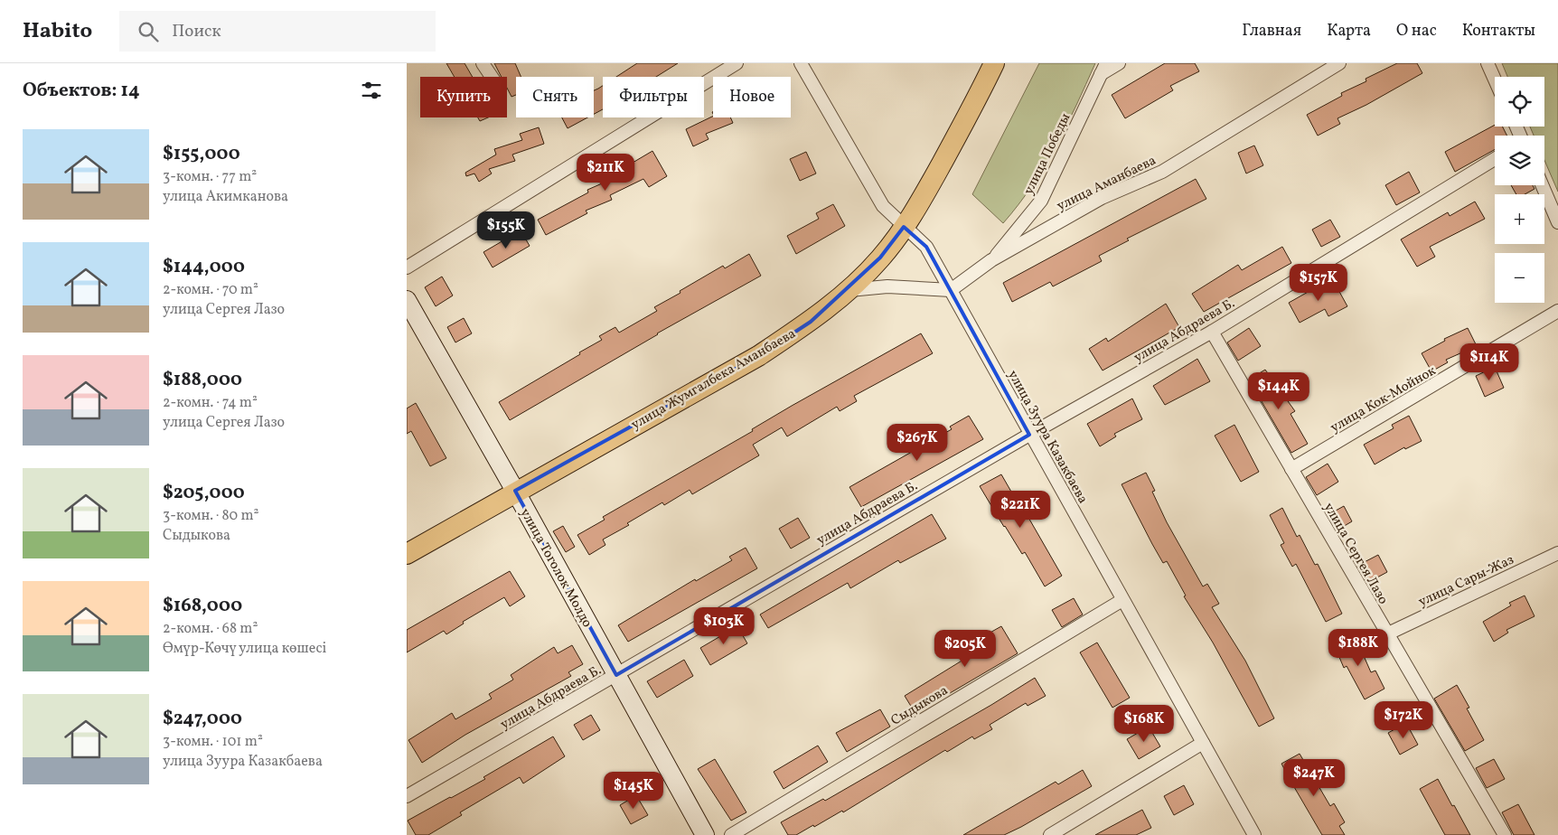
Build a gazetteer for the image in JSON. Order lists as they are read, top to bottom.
{
  "streets": {
    "main road": ["улица Жумгалбека Аманбаева"],
    "street": [
      "улица Победы",
      "улица Аманбаева",
      "улица Абдраева Б.",
      "улица Кок-Мойнок",
      "улица Зуура Казакбаева",
      "улица Сергея Лазо",
      "улица Тоголок Молдо",
      "улица Сары-Жаз",
      "Сыдыкова"
    ]
  },
  "crossings": [
    ["улица Победы", "улица Аманбаева"],
    ["улица Аманбаева", "улица Зуура Казакбаева"],
    ["улица Абдраева Б.", "улица Зуура Казакбаева"],
    ["улица Абдраева Б.", "улица Сергея Лазо"],
    ["улица Абдраева Б.", "улица Тоголок Молдо"],
    ["улица Жумгалбека Аманбаева", "улица Зуура Казакбаева"],
    ["улица Жумгалбека Аманбаева", "улица Тоголок Молдо"],
    ["улица Кок-Мойнок", "улица Сергея Лазо"],
    ["улица Зуура Казакбаева", "Сыдыкова"],
    ["улица Сергея Лазо", "улица Сары-Жаз"]
  ],
  "page": {
    "header": "Habito",
    "search": "Поиск",
    "nav": [
      "Главная",
      "Карта",
      "О нас",
      "Контакты"
    ],
    "heading": "Объектов: 14",
    "map_buttons": ["+", "−"],
    "chip": [
      "Купить",
      "Снять",
      "Фильтры",
      "Новое"
    ],
    "list": [
      {
        "name": "$155,000",
        "note": "3-комн. · 77 m² · улица Акимканова"
      },
      {
        "name": "$144,000",
        "note": "2-комн. · 70 m² · улица Сергея Лазо"
      },
      {
        "name": "$188,000",
        "note": "2-комн. · 74 m² · улица Сергея Лазо"
      },
      {
        "name": "$205,000",
        "note": "3-комн. · 80 m² · Сыдыкова"
      },
      {
        "name": "$168,000",
        "note": "2-комн. · 68 m² · Өмүр-Көчү улица көшесі"
      },
      {
        "name": "$247,000",
        "note": "3-комн. · 101 m² · улица Зуура Казакбаева"
      }
    ],
    "price": [
      "$211K",
      "$155K",
      "$157K",
      "$114K",
      "$144K",
      "$267K",
      "$221K",
      "$103K",
      "$188K",
      "$205K",
      "$172K",
      "$168K",
      "$247K",
      "$145K"
    ]
  }
}
